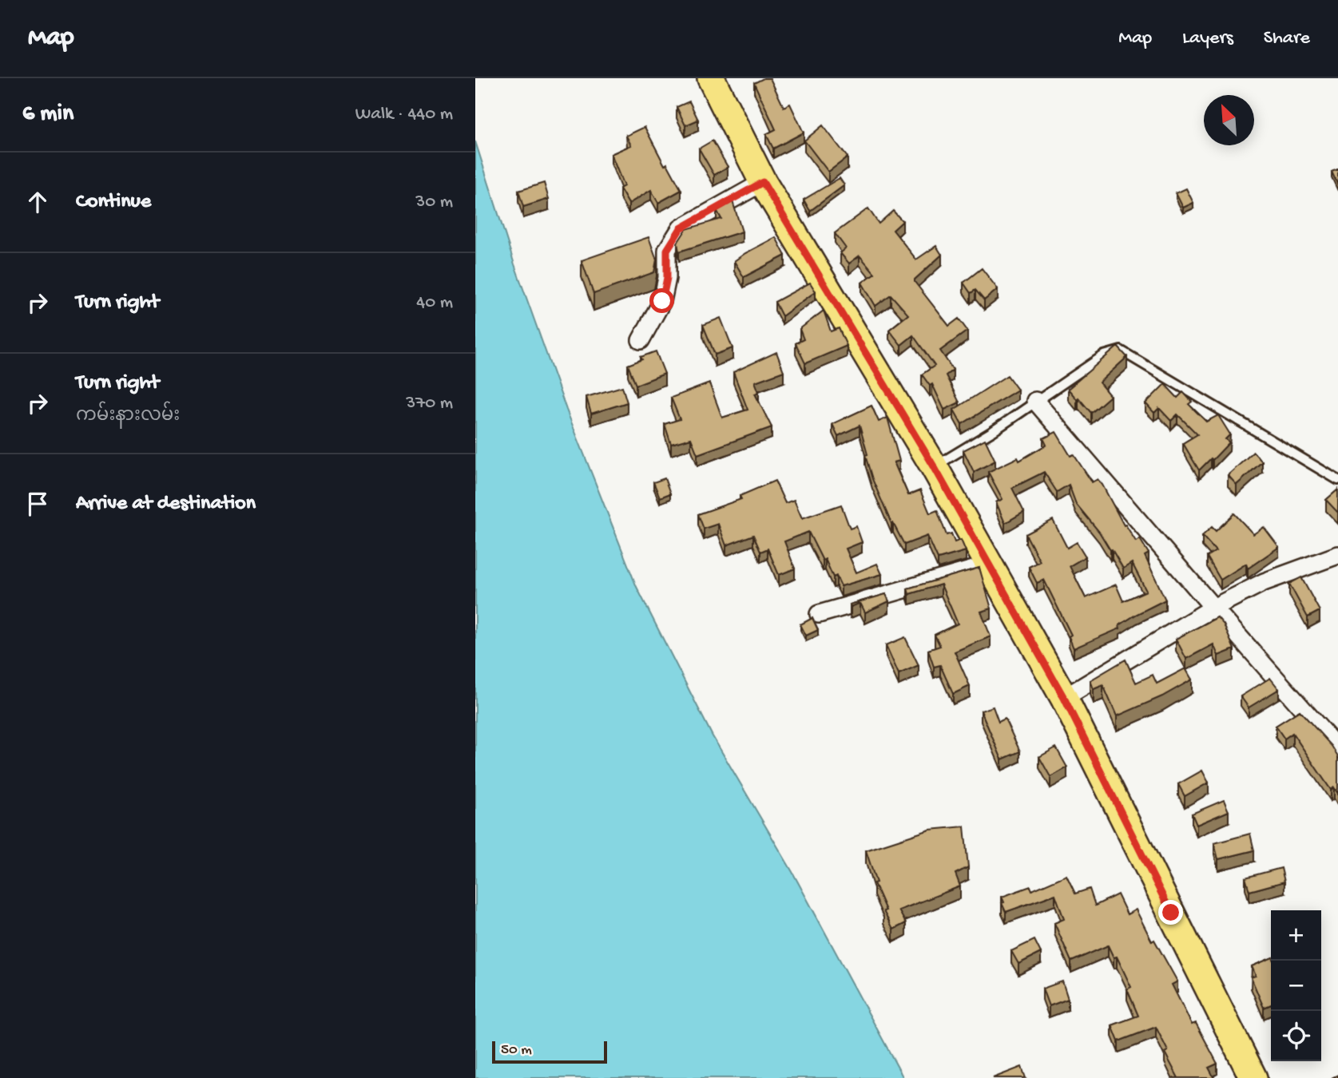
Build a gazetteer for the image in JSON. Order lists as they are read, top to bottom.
{
  "scale_bar": "50 m",
  "north": "top left",
  "page": {
    "header": "Map",
    "nav": ["Map", "Layers", "Share"],
    "heading": ["6 min", "Walk · 440 m"],
    "list": [
      ["Continue", "30 m"],
      ["Turn right", "40 m"],
      ["Turn right", "ကမ်းနားလမ်း", "370 m"],
      "Arrive at destination"
    ],
    "map_buttons": ["+", "−"],
    "scale": "50 m"
  }
}
